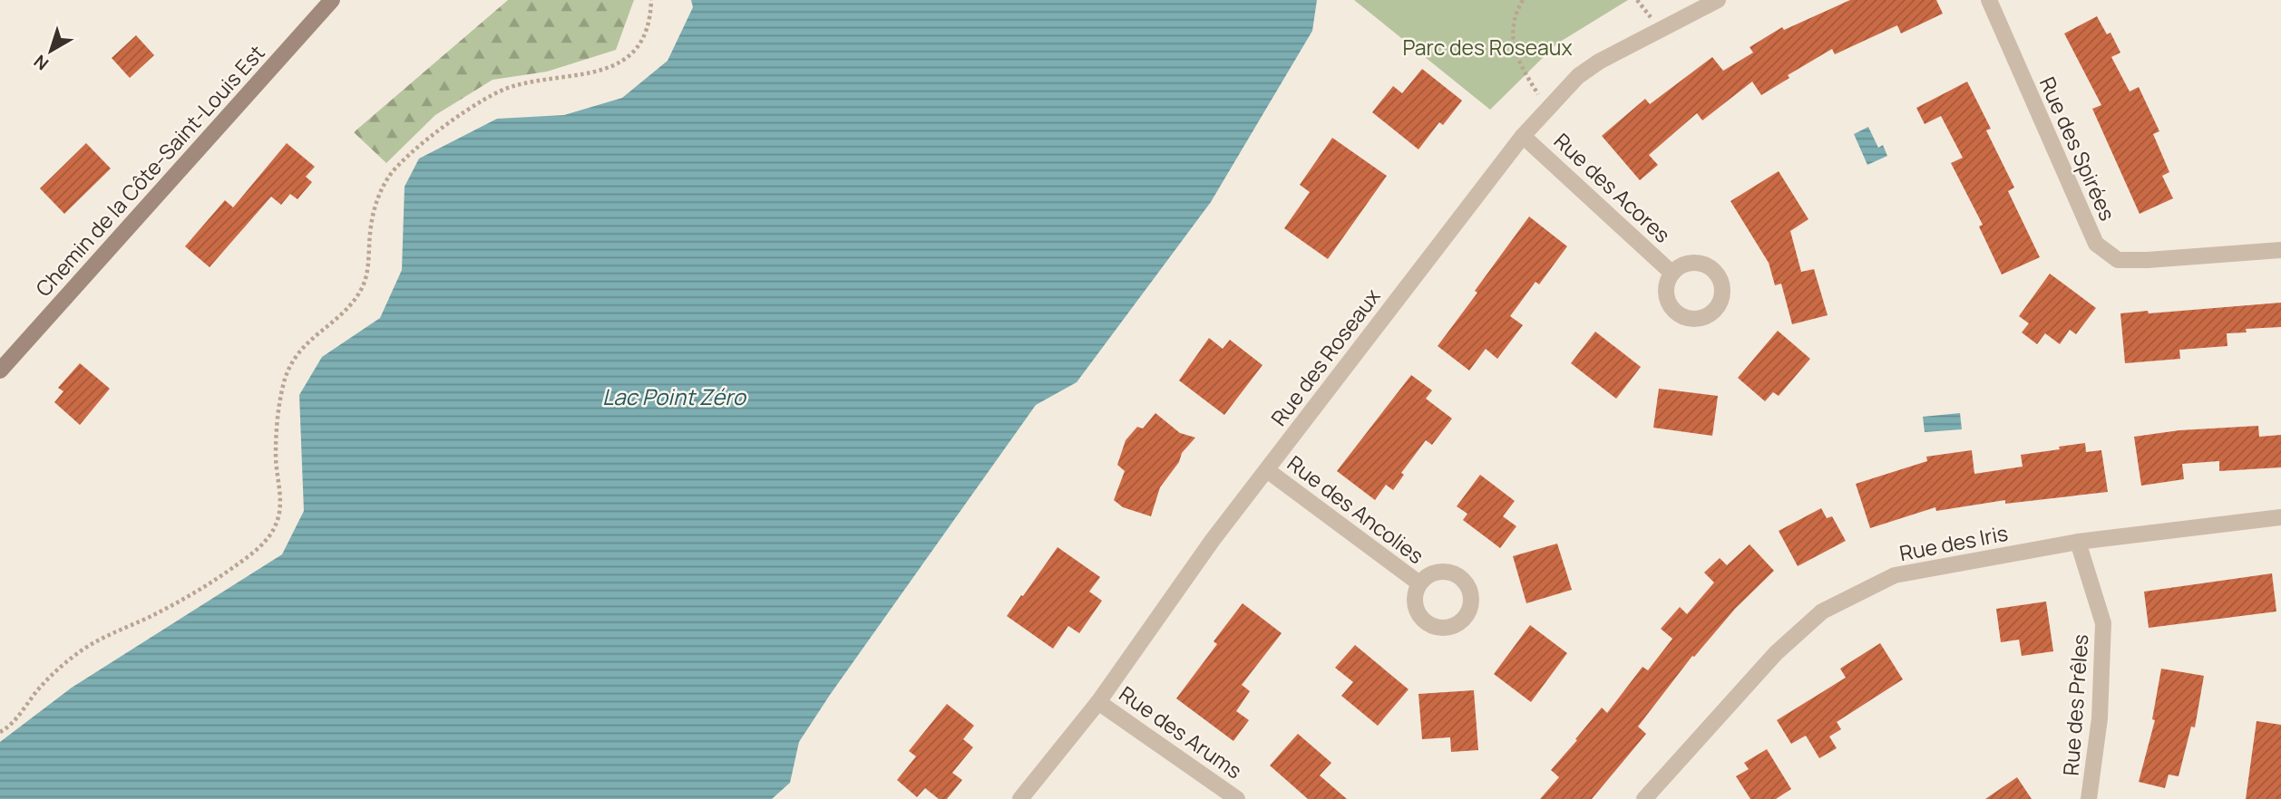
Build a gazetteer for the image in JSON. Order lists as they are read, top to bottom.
{
  "streets": {
    "street": [
      "Rue des Spirées",
      "Chemin de la Côte-Saint-Louis Est",
      "Rue des Acores",
      "Rue des Roseaux",
      "Rue des Ancolies",
      "Rue des Iris",
      "Rue des Prêles",
      "Rue des Arums"
    ]
  },
  "crossings": [
    ["Rue des Acores", "Rue des Roseaux"],
    ["Rue des Roseaux", "Rue des Ancolies"],
    ["Rue des Roseaux", "Rue des Arums"],
    ["Rue des Iris", "Rue des Prêles"]
  ],
  "water": ["Lac Point Zéro"],
  "parks": ["Parc des Roseaux"],
  "north": "bottom left"
}
